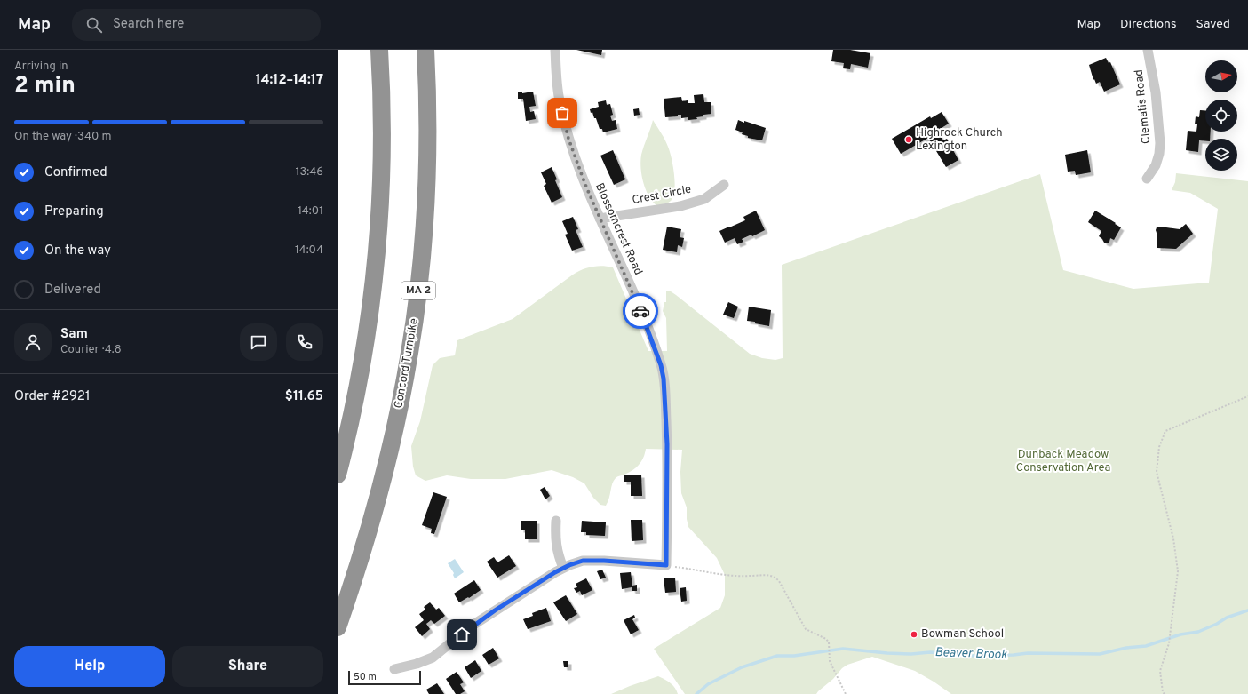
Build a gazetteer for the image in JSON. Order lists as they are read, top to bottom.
{
  "streets": {
    "highway": ["MA 2", "Concord Turnpike"],
    "street": ["Clematis Road", "Crest Circle", "Blossomcrest Road"]
  },
  "crossings": [
    ["Crest Circle", "Blossomcrest Road"]
  ],
  "water": ["Beaver Brook"],
  "parks": ["Dunback Meadow Conservation Area"],
  "places": ["Highrock Church Lexington", "Bowman School"],
  "scale_bar": "50 m",
  "north": "right",
  "page": {
    "header": "Map",
    "search": "Search here",
    "nav": ["Map", "Directions", "Saved"],
    "heading": ["2 min", "Arriving in", "14:12–14:17"],
    "panel": [
      "Sam",
      "Courier · 4.8",
      "Order #2921",
      "$11.65"
    ],
    "bar": "On the way · 340 m",
    "list": [
      ["Confirmed", "13:46"],
      ["Preparing", "14:01"],
      ["On the way", "14:04"],
      "Delivered"
    ],
    "buttons": ["Help", "Share"],
    "scale": "50 m"
  }
}
